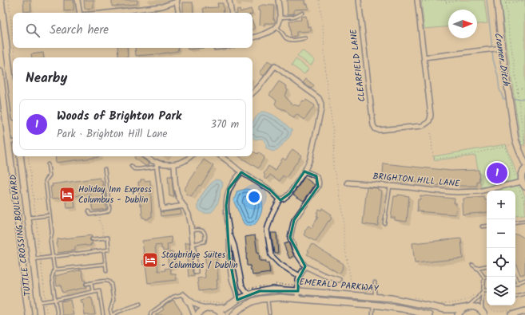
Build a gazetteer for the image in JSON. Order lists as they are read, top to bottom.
{
  "streets": {
    "street": [
      "CLEARFIELD LANE",
      "BRIGHTON HILL LANE",
      "TUTTLE CROSSING BOULEVARD",
      "EMERALD PARKWAY"
    ]
  },
  "water": ["Cramer Ditch"],
  "places": {
    "hotel": ["Holiday Inn Express Columbus - Dublin", "Staybridge Suites - Columbus / Dublin"]
  },
  "north": "right",
  "page": {
    "search": "Search here",
    "heading": "Nearby",
    "list": [
      {
        "mark": "1",
        "name": "Woods of Brighton Park",
        "note": "Park · Brighton Hill Lane",
        "value": "370 m"
      }
    ],
    "pins": "1",
    "map_buttons": ["+", "−"]
  }
}
